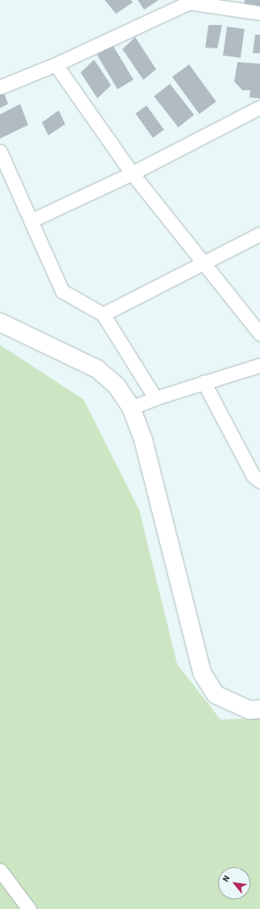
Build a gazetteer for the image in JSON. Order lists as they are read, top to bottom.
{
  "north": "top left"
}
